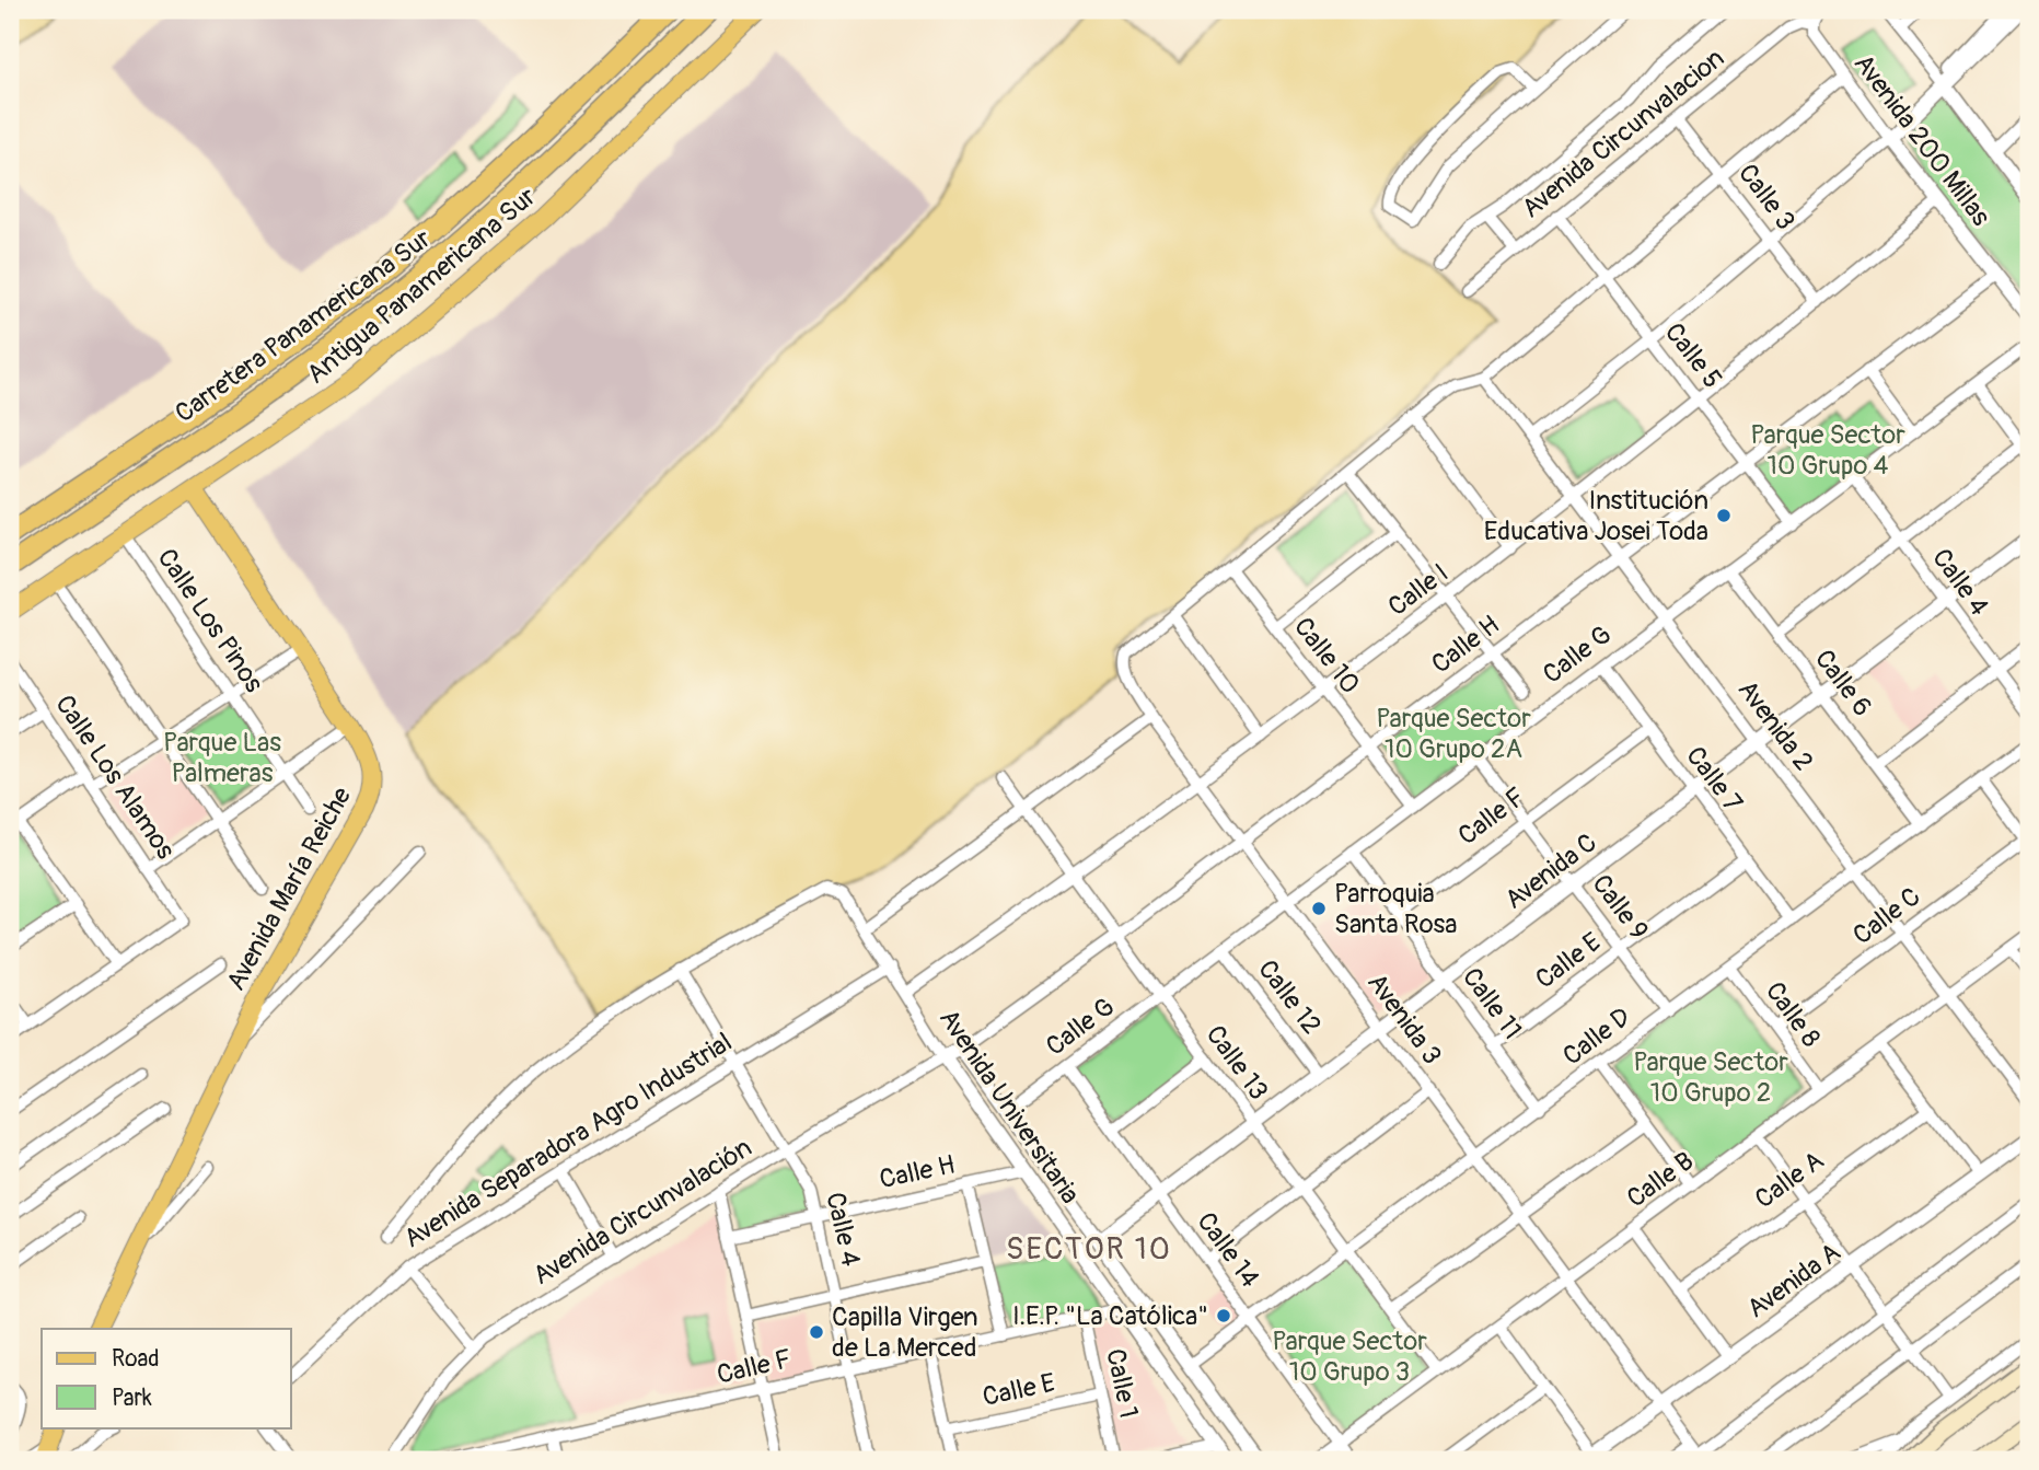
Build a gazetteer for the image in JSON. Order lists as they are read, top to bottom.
{
  "streets": {
    "highway": ["Carretera Panamericana Sur"],
    "main road": ["Antigua Panamericana Sur", "Avenida María Reiche"],
    "street": [
      "Avenida Circunvalacion",
      "Avenida 200 Millas",
      "Calle 3",
      "Calle 5",
      "Calle 4",
      "Calle I",
      "Calle Los Pinos",
      "Calle H",
      "Calle G",
      "Calle 10",
      "Calle 6",
      "Avenida 2",
      "Calle Los Alamos",
      "Calle 7",
      "Calle F",
      "Avenida C",
      "Calle 9",
      "Calle C",
      "Calle E",
      "Calle 12",
      "Calle 11",
      "Calle 8",
      "Avenida 3",
      "Calle D",
      "Calle 13",
      "Avenida Universitaria",
      "Avenida Separadora Agro Industrial",
      "Calle B",
      "Calle A",
      "Avenida Circunvalación",
      "Calle 14",
      "Avenida A",
      "Calle 1"
    ]
  },
  "crossings": [
    ["Avenida Circunvalacion", "Avenida 200 Millas"],
    ["Avenida Circunvalacion", "Calle 3"],
    ["Avenida Circunvalacion", "Calle 5"],
    ["Avenida 200 Millas", "Calle I"],
    ["Avenida 200 Millas", "Calle H"],
    ["Calle 3", "Calle I"],
    ["Antigua Panamericana Sur", "Calle Los Pinos"],
    ["Antigua Panamericana Sur", "Avenida María Reiche"],
    ["Calle 5", "Calle I"],
    ["Calle 5", "Calle H"],
    ["Calle 5", "Calle G"],
    ["Calle 4", "Calle H"],
    ["Calle 4", "Calle G"],
    ["Calle 4", "Calle F"],
    ["Calle 4", "Avenida C"],
    ["Calle 4", "Avenida Universitaria"],
    ["Calle 4", "Avenida Separadora Agro Industrial"],
    ["Calle 4", "Avenida Circunvalación"],
    ["Calle I", "Calle 10"],
    ["Calle I", "Avenida 2"],
    ["Calle I", "Avenida 3"],
    ["Calle I", "Calle 13"],
    ["Calle I", "Avenida Universitaria"],
    ["Calle H", "Calle 10"],
    ["Calle H", "Avenida 2"],
    ["Calle H", "Avenida 3"],
    ["Calle H", "Calle 13"],
    ["Calle H", "Avenida Universitaria"],
    ["Calle H", "Avenida Circunvalación"],
    ["Calle G", "Calle 10"],
    ["Calle G", "Calle 6"],
    ["Calle G", "Avenida 2"],
    ["Calle G", "Calle 7"],
    ["Calle G", "Calle 9"],
    ["Calle G", "Calle 12"],
    ["Calle G", "Calle 11"],
    ["Calle G", "Avenida 3"],
    ["Calle G", "Calle 13"],
    ["Calle G", "Avenida Universitaria"],
    ["Calle G", "Calle 14"],
    ["Calle 6", "Avenida C"],
    ["Calle 6", "Calle D"],
    ["Avenida 2", "Avenida C"],
    ["Avenida 2", "Calle C"],
    ["Avenida 2", "Calle D"],
    ["Avenida 2", "Calle B"],
    ["Calle 7", "Calle F"],
    ["Calle 7", "Avenida C"],
    ["Calle 7", "Calle E"],
    ["Calle 7", "Calle D"],
    ["Calle F", "Calle 9"],
    ["Calle F", "Calle 11"],
    ["Calle F", "Avenida Universitaria"],
    ["Calle F", "Calle 1"],
    ["Avenida C", "Calle 9"],
    ["Avenida C", "Calle 12"],
    ["Avenida C", "Calle 11"],
    ["Avenida C", "Avenida 3"],
    ["Avenida C", "Calle 13"],
    ["Avenida C", "Avenida Universitaria"],
    ["Avenida C", "Calle 14"],
    ["Calle 9", "Calle E"],
    ["Calle 9", "Calle D"],
    ["Calle C", "Calle 8"],
    ["Calle E", "Calle 11"],
    ["Calle E", "Calle 1"],
    ["Calle 11", "Calle D"],
    ["Calle 8", "Calle D"],
    ["Calle 8", "Calle B"],
    ["Avenida 3", "Calle D"],
    ["Avenida 3", "Calle B"],
    ["Avenida 3", "Avenida A"],
    ["Calle D", "Calle 13"],
    ["Calle D", "Avenida Universitaria"],
    ["Calle D", "Calle 14"],
    ["Calle 13", "Calle B"],
    ["Avenida Universitaria", "Avenida Separadora Agro Industrial"],
    ["Avenida Universitaria", "Avenida Circunvalación"],
    ["Calle B", "Calle 14"]
  ],
  "districts": ["SECTOR 10"],
  "parks": [
    "Parque Sector 10 Grupo 4",
    "Parque Sector 10 Grupo 2A",
    "Parque Las Palmeras",
    "Parque Sector 10 Grupo 2",
    "Parque Sector 10 Grupo 3"
  ],
  "places": [
    "Institución Educativa Josei Toda",
    "Parroquia Santa Rosa",
    "I.E.P. \"La Católica\"",
    "Capilla Virgen de La Merced"
  ],
  "legend": ["Road", "Park"]
}
